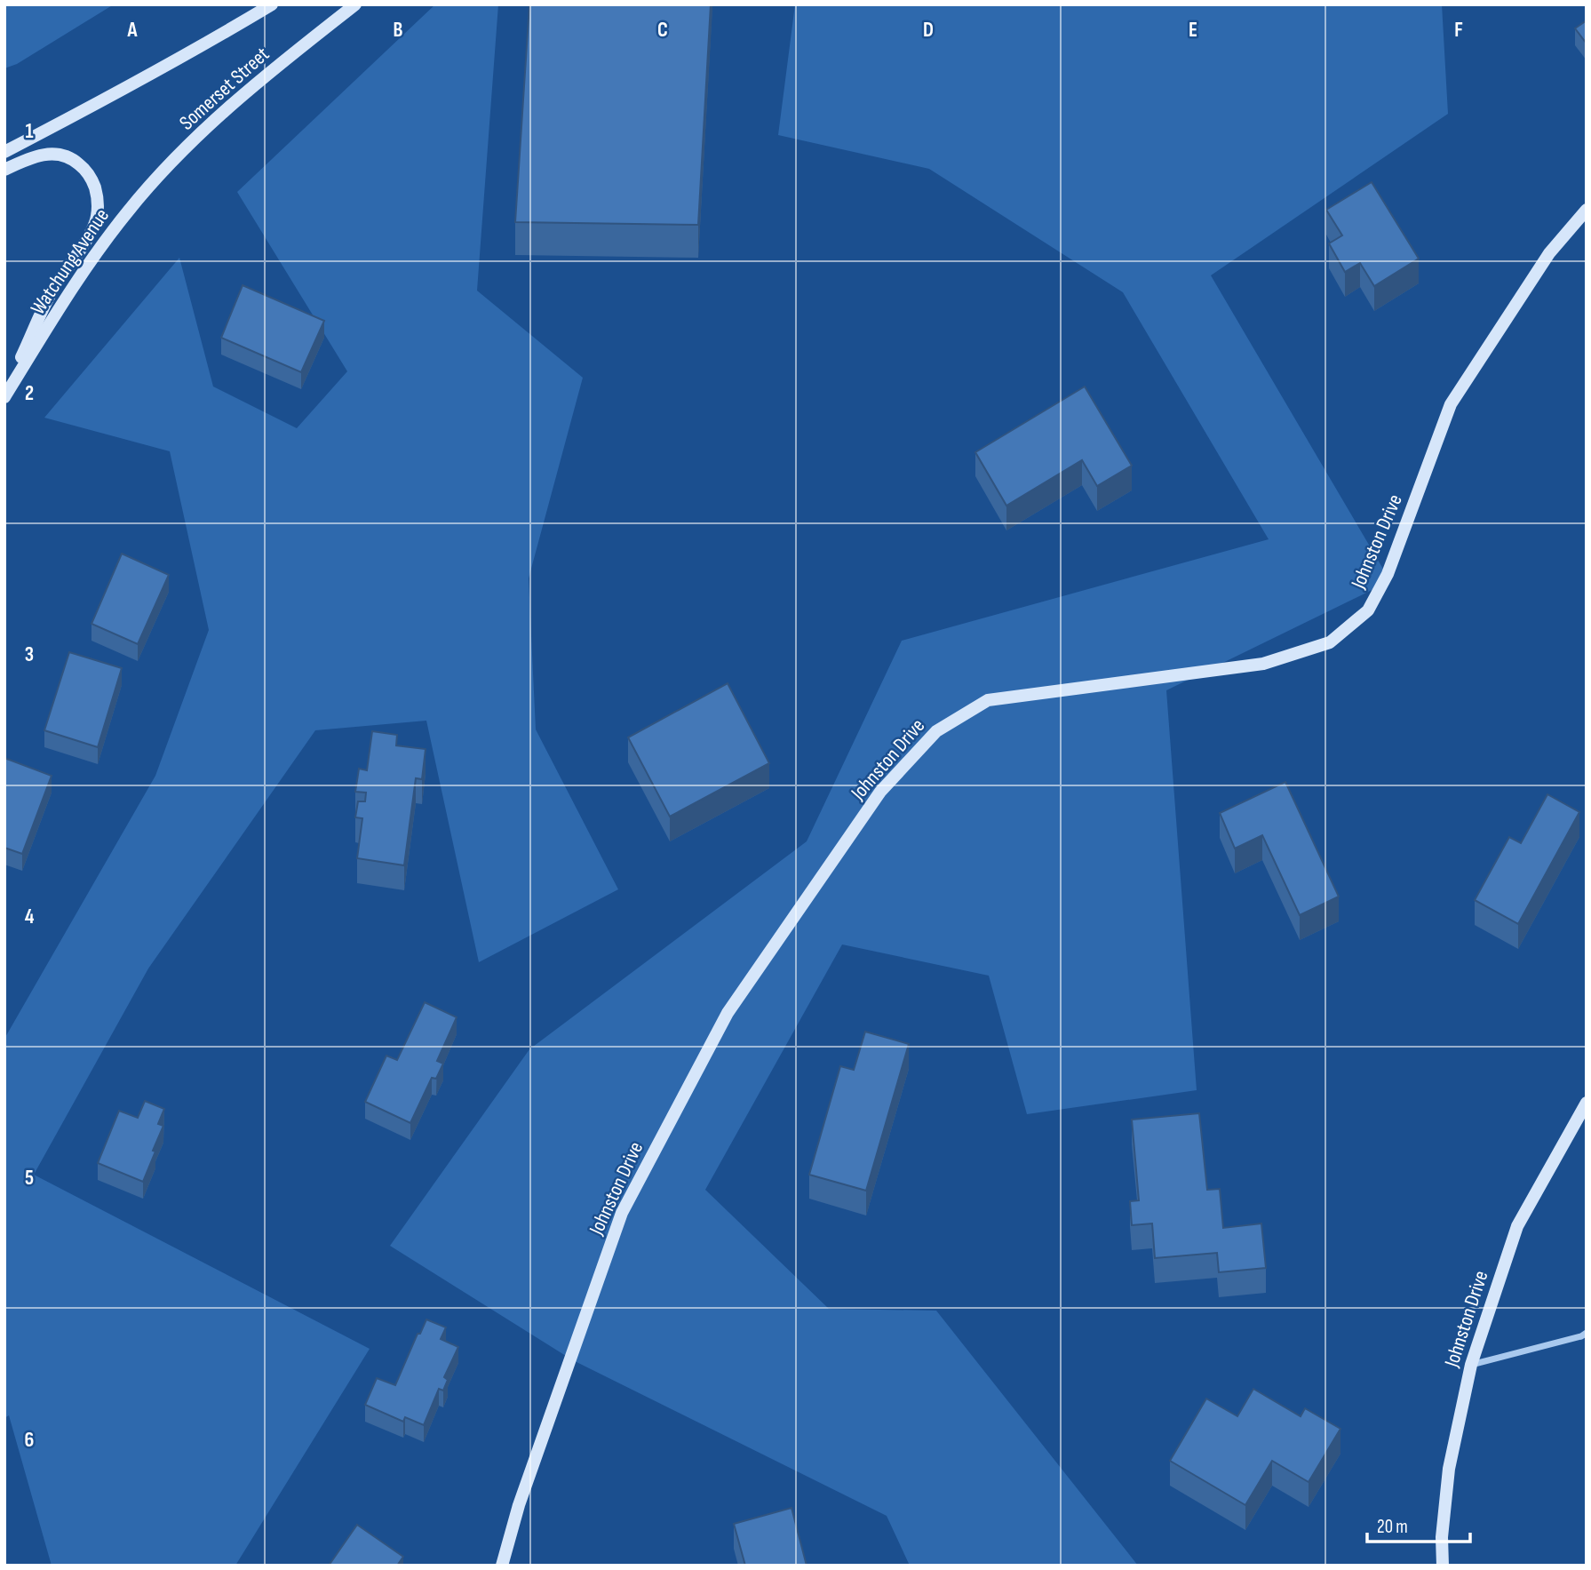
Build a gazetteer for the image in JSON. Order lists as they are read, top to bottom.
{
  "streets": {
    "street": ["Somerset Street", "Watchung Avenue", "Johnston Drive"]
  },
  "crossings": [
    ["Somerset Street", "Watchung Avenue"]
  ],
  "scale_bar": "20 m",
  "grid": {
    "columns": [
      "A",
      "B",
      "C",
      "D",
      "E",
      "F"
    ],
    "rows": [
      "1",
      "2",
      "3",
      "4",
      "5",
      "6"
    ]
  }
}
